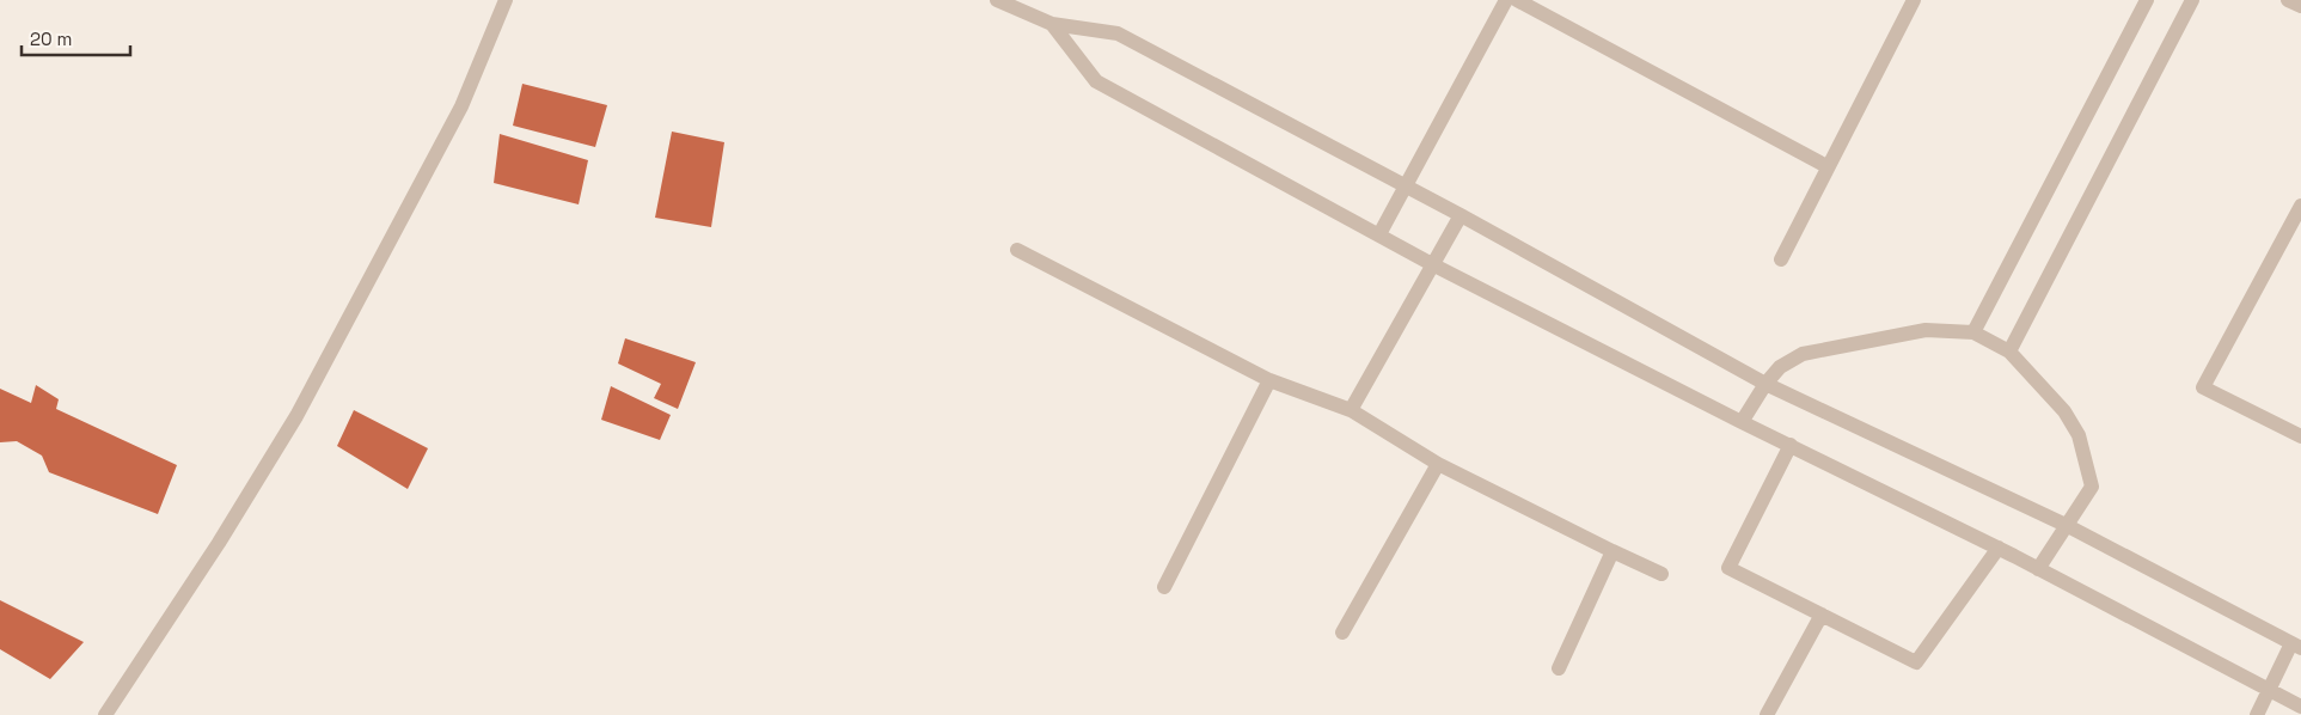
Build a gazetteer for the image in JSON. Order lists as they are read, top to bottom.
{
  "scale_bar": "20 m"
}
